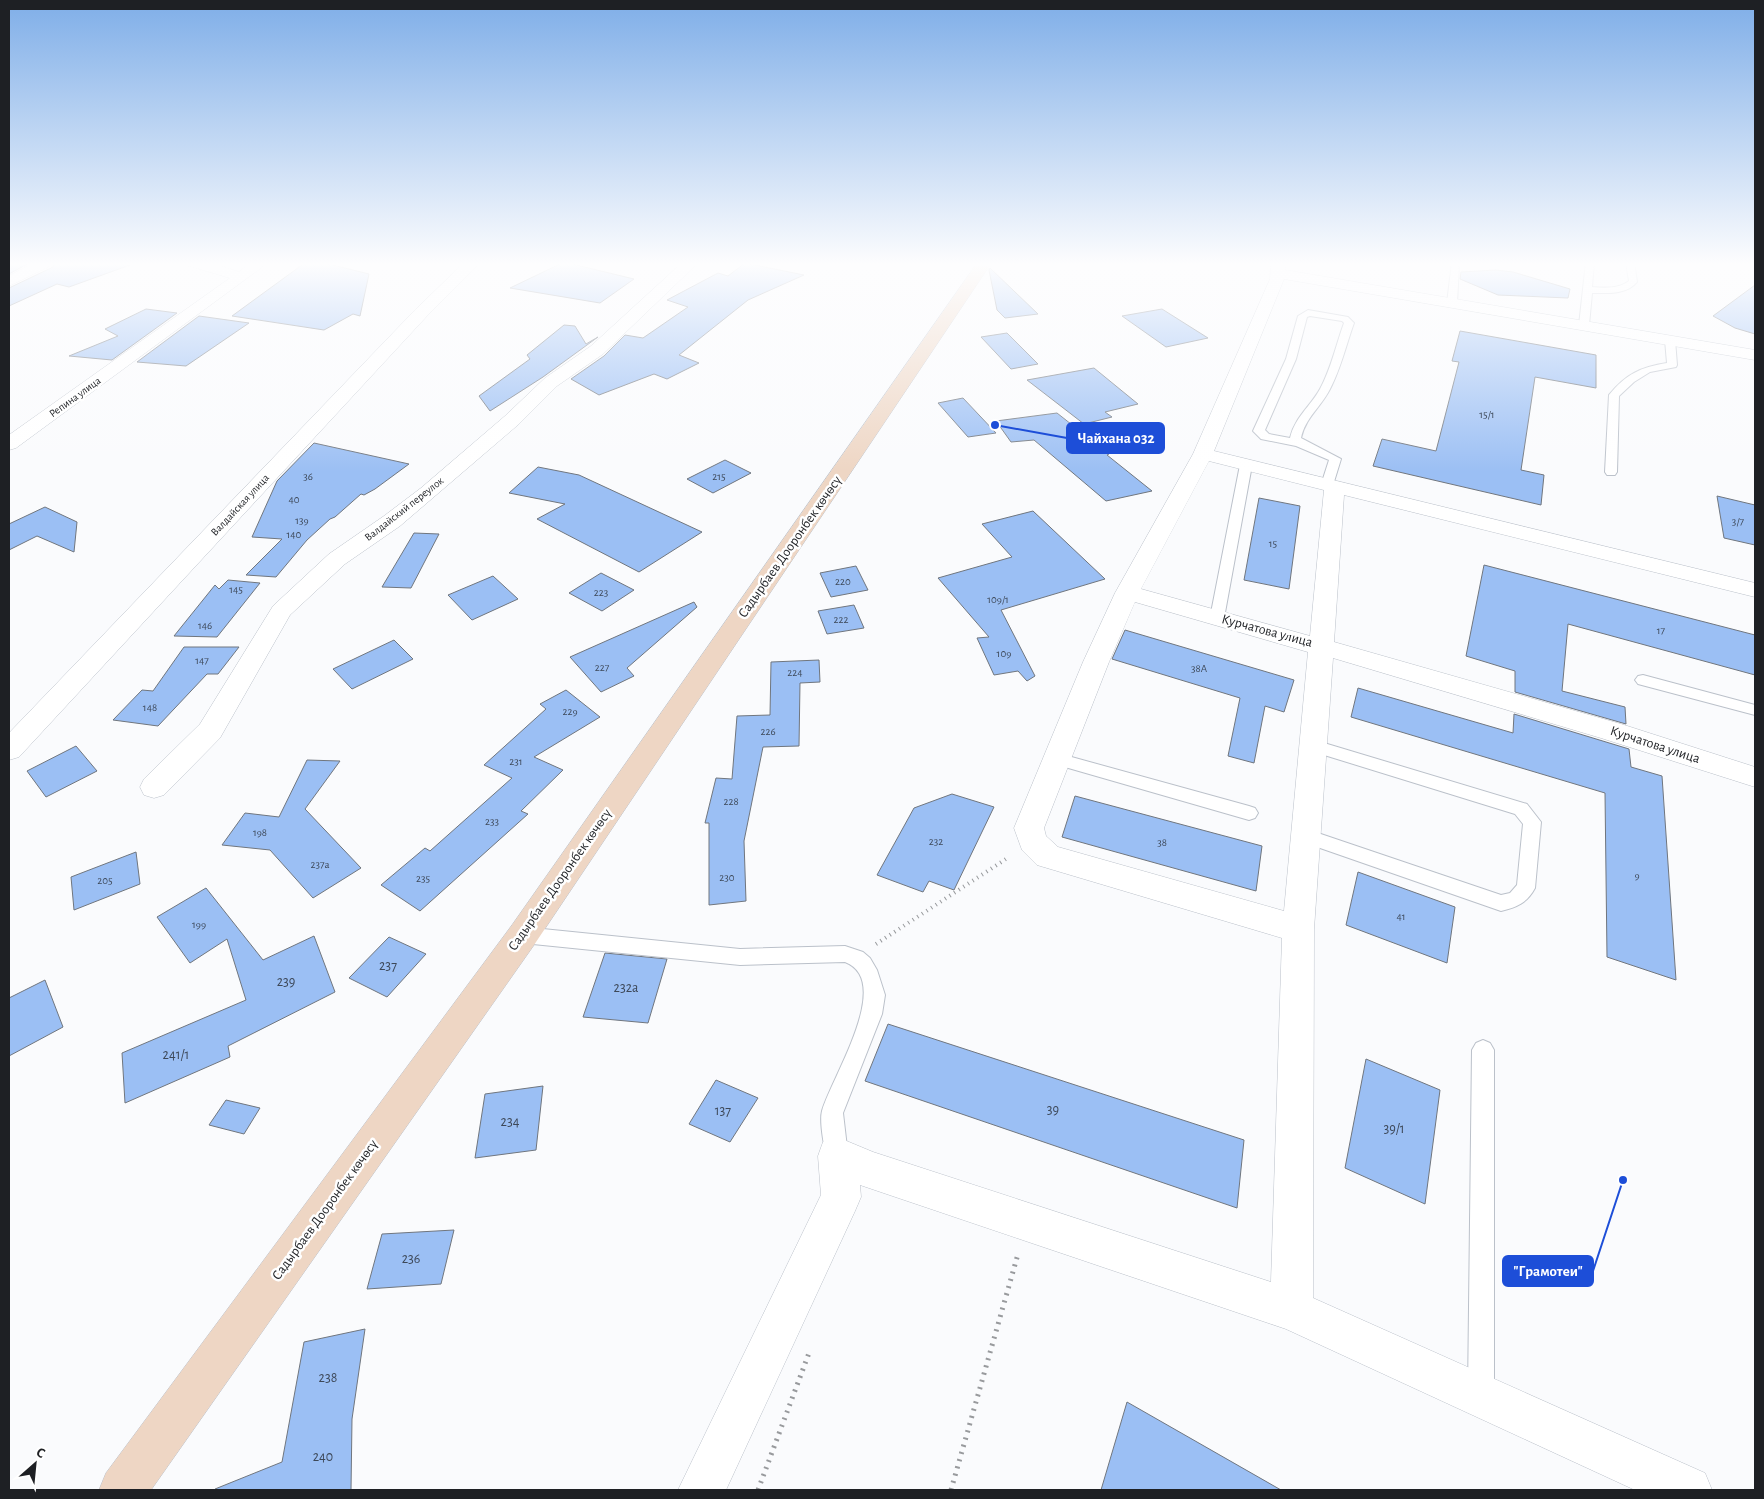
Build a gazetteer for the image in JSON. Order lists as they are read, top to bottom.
{
  "streets": {
    "main road": ["Садырбаев Дооронбек көчөсү"],
    "street": [
      "Репина улица",
      "Валдайская улица",
      "Валдайский переулок",
      "Курчатова улица"
    ]
  },
  "places": ["Чайхана 032", "\"Грамотеи\""],
  "house_numbers": [
    "15/1",
    "36",
    "215",
    "40",
    "139",
    "3/7",
    "140",
    "15",
    "220",
    "145",
    "223",
    "109/1",
    "222",
    "146",
    "17",
    "109",
    "147",
    "227",
    "38A",
    "224",
    "148",
    "229",
    "226",
    "231",
    "228",
    "233",
    "198",
    "232",
    "38",
    "237а",
    "9",
    "230",
    "235",
    "205",
    "41",
    "199",
    "237",
    "239",
    "232а",
    "241/1",
    "39",
    "137",
    "234",
    "39/1",
    "236",
    "238",
    "240"
  ],
  "north": "top right"
}
